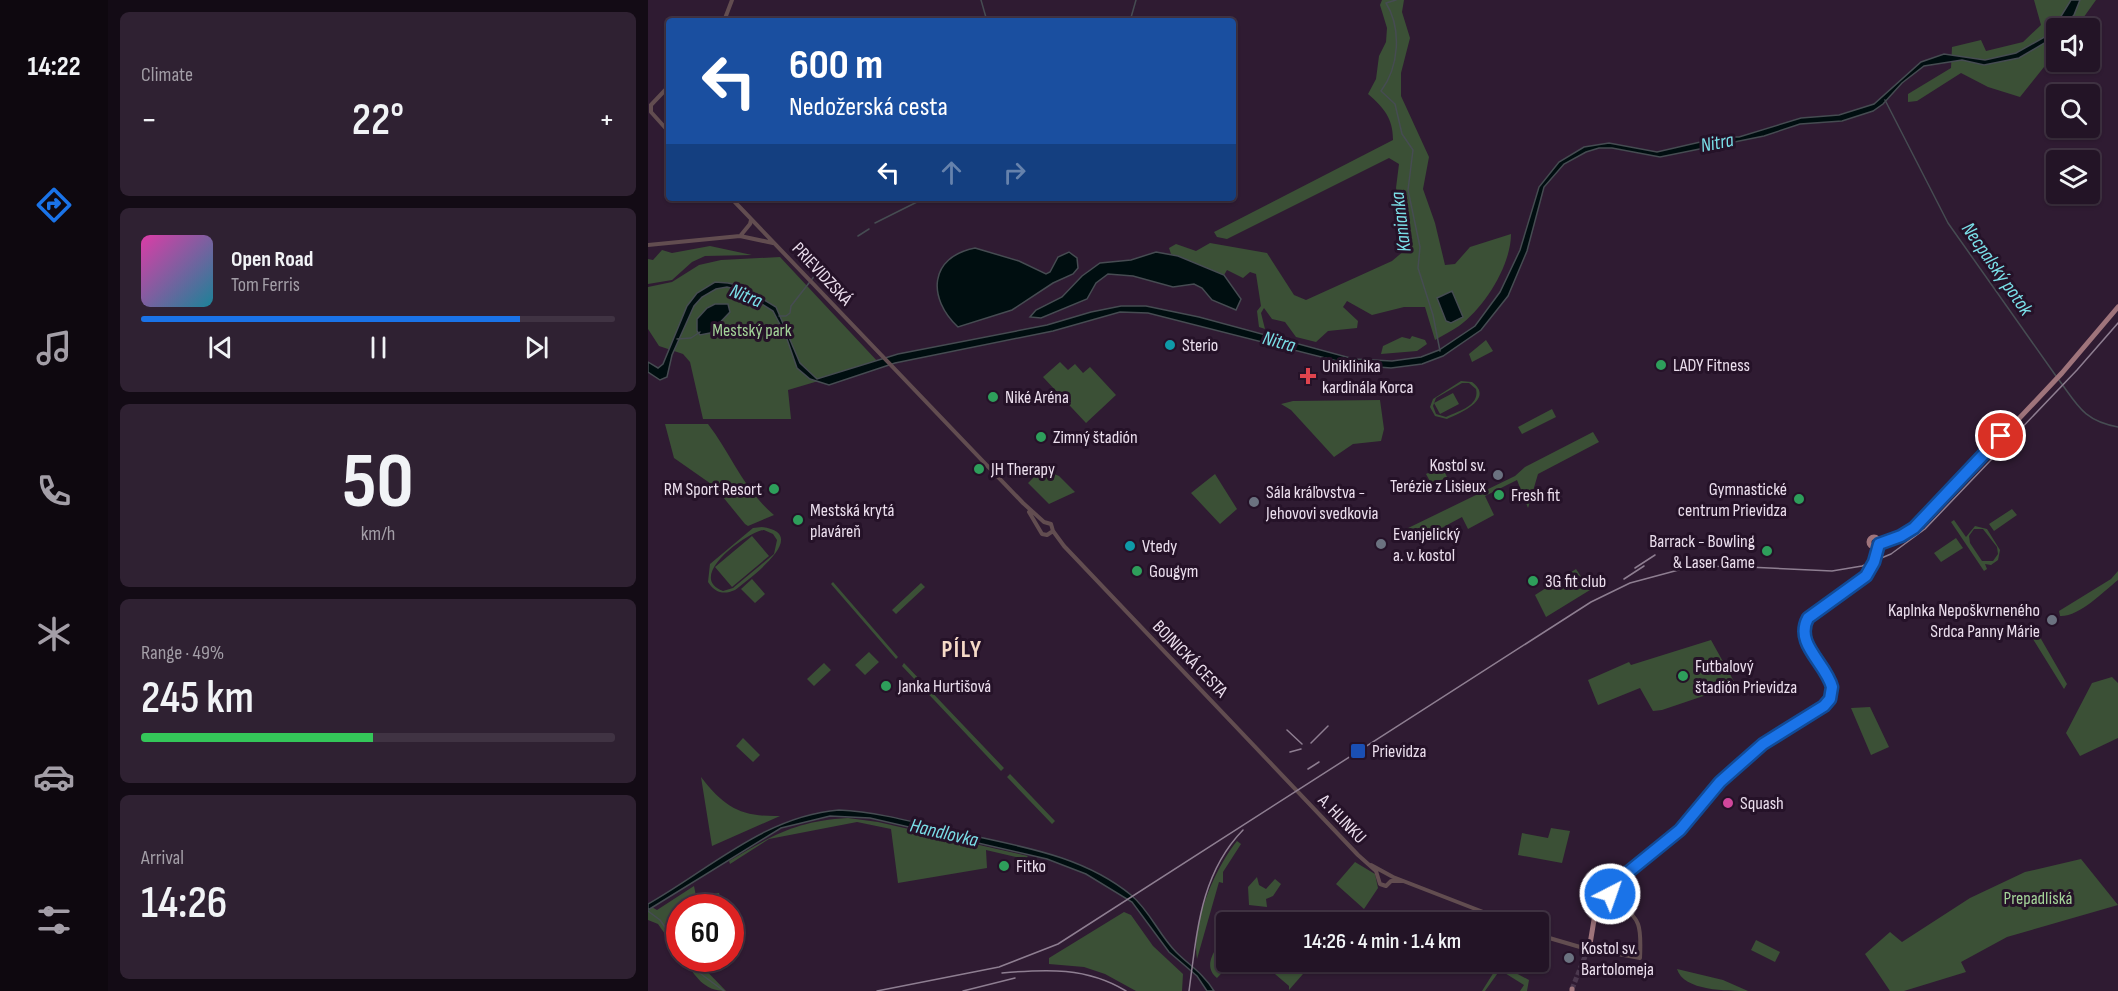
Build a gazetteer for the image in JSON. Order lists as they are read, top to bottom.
{
  "streets": {
    "street": ["PRIEVIDZSKÁ", "BOJNICKÁ CESTA", "A. HLINKU"]
  },
  "crossings": [
    ["PRIEVIDZSKÁ", "BOJNICKÁ CESTA"],
    ["BOJNICKÁ CESTA", "A. HLINKU"]
  ],
  "districts": ["PÍLY"],
  "water": [
    "Nitra",
    "Kanianka",
    "Necpalský potok",
    "Handlovka"
  ],
  "parks": ["Mestský park", "Prepadliská"],
  "places": {
    "other": [
      "Sterio",
      "LADY Fitness",
      "Niké Aréna",
      "Zimný štadión",
      "JH Therapy",
      "Kostol sv. Terézie z Lisieux",
      "RM Sport Resort",
      "Fresh fit",
      "Gymnastické centrum Prievidza",
      "Sála kráľovstva - Jehovovi svedkovia",
      "Mestská krytá plaváreň",
      "Evanjelický a. v. kostol",
      "Vtedy",
      "Barrack - Bowling & Laser Game",
      "Gougym",
      "3G fit club",
      "Kaplnka Nepoškvrneného Srdca Panny Márie",
      "Futbalový štadión Prievidza",
      "Janka Hurtišová",
      "Squash",
      "Fitko",
      "Kostol sv. Bartolomeja"
    ],
    "health": ["Uniklinika kardinála Korca"],
    "transit": ["Prievidza"]
  },
  "page": {
    "tabs": "14:22",
    "tile": [
      "Climate",
      ["50", "km/h"],
      ["Range · 49%", "245 km"],
      ["Arrival", "14:26"]
    ],
    "turn": ["600 m", "Nedožerská cesta"],
    "heat": ["−", "22°", "+"],
    "song": ["Open Road", "Tom Ferris"],
    "limit": "60",
    "trip": "14:26 · 4 min · 1.4 km"
  }
}
